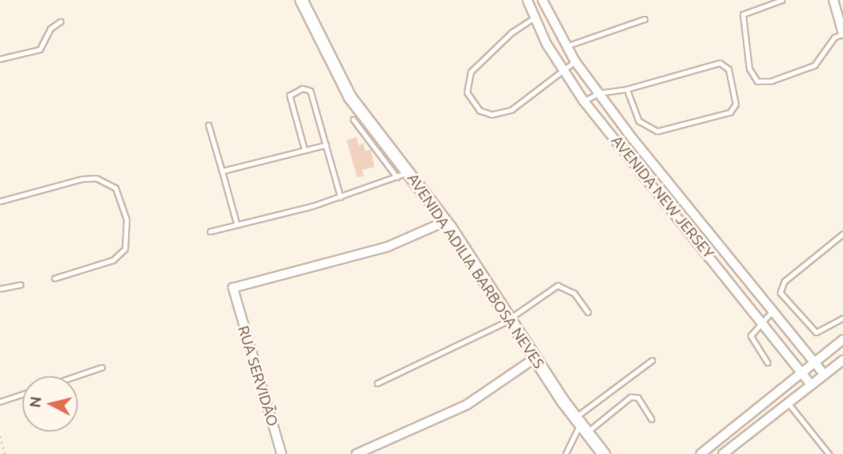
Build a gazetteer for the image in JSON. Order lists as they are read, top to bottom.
{
  "streets": {
    "street": ["AVENIDA NEW JERSEY", "AVENIDA ADILIA BARBOSA NEVES", "RUA SERVIDÃO"]
  },
  "crossings": [
    ["AVENIDA ADILIA BARBOSA NEVES", "RUA SERVIDÃO"]
  ],
  "north": "left"
}
